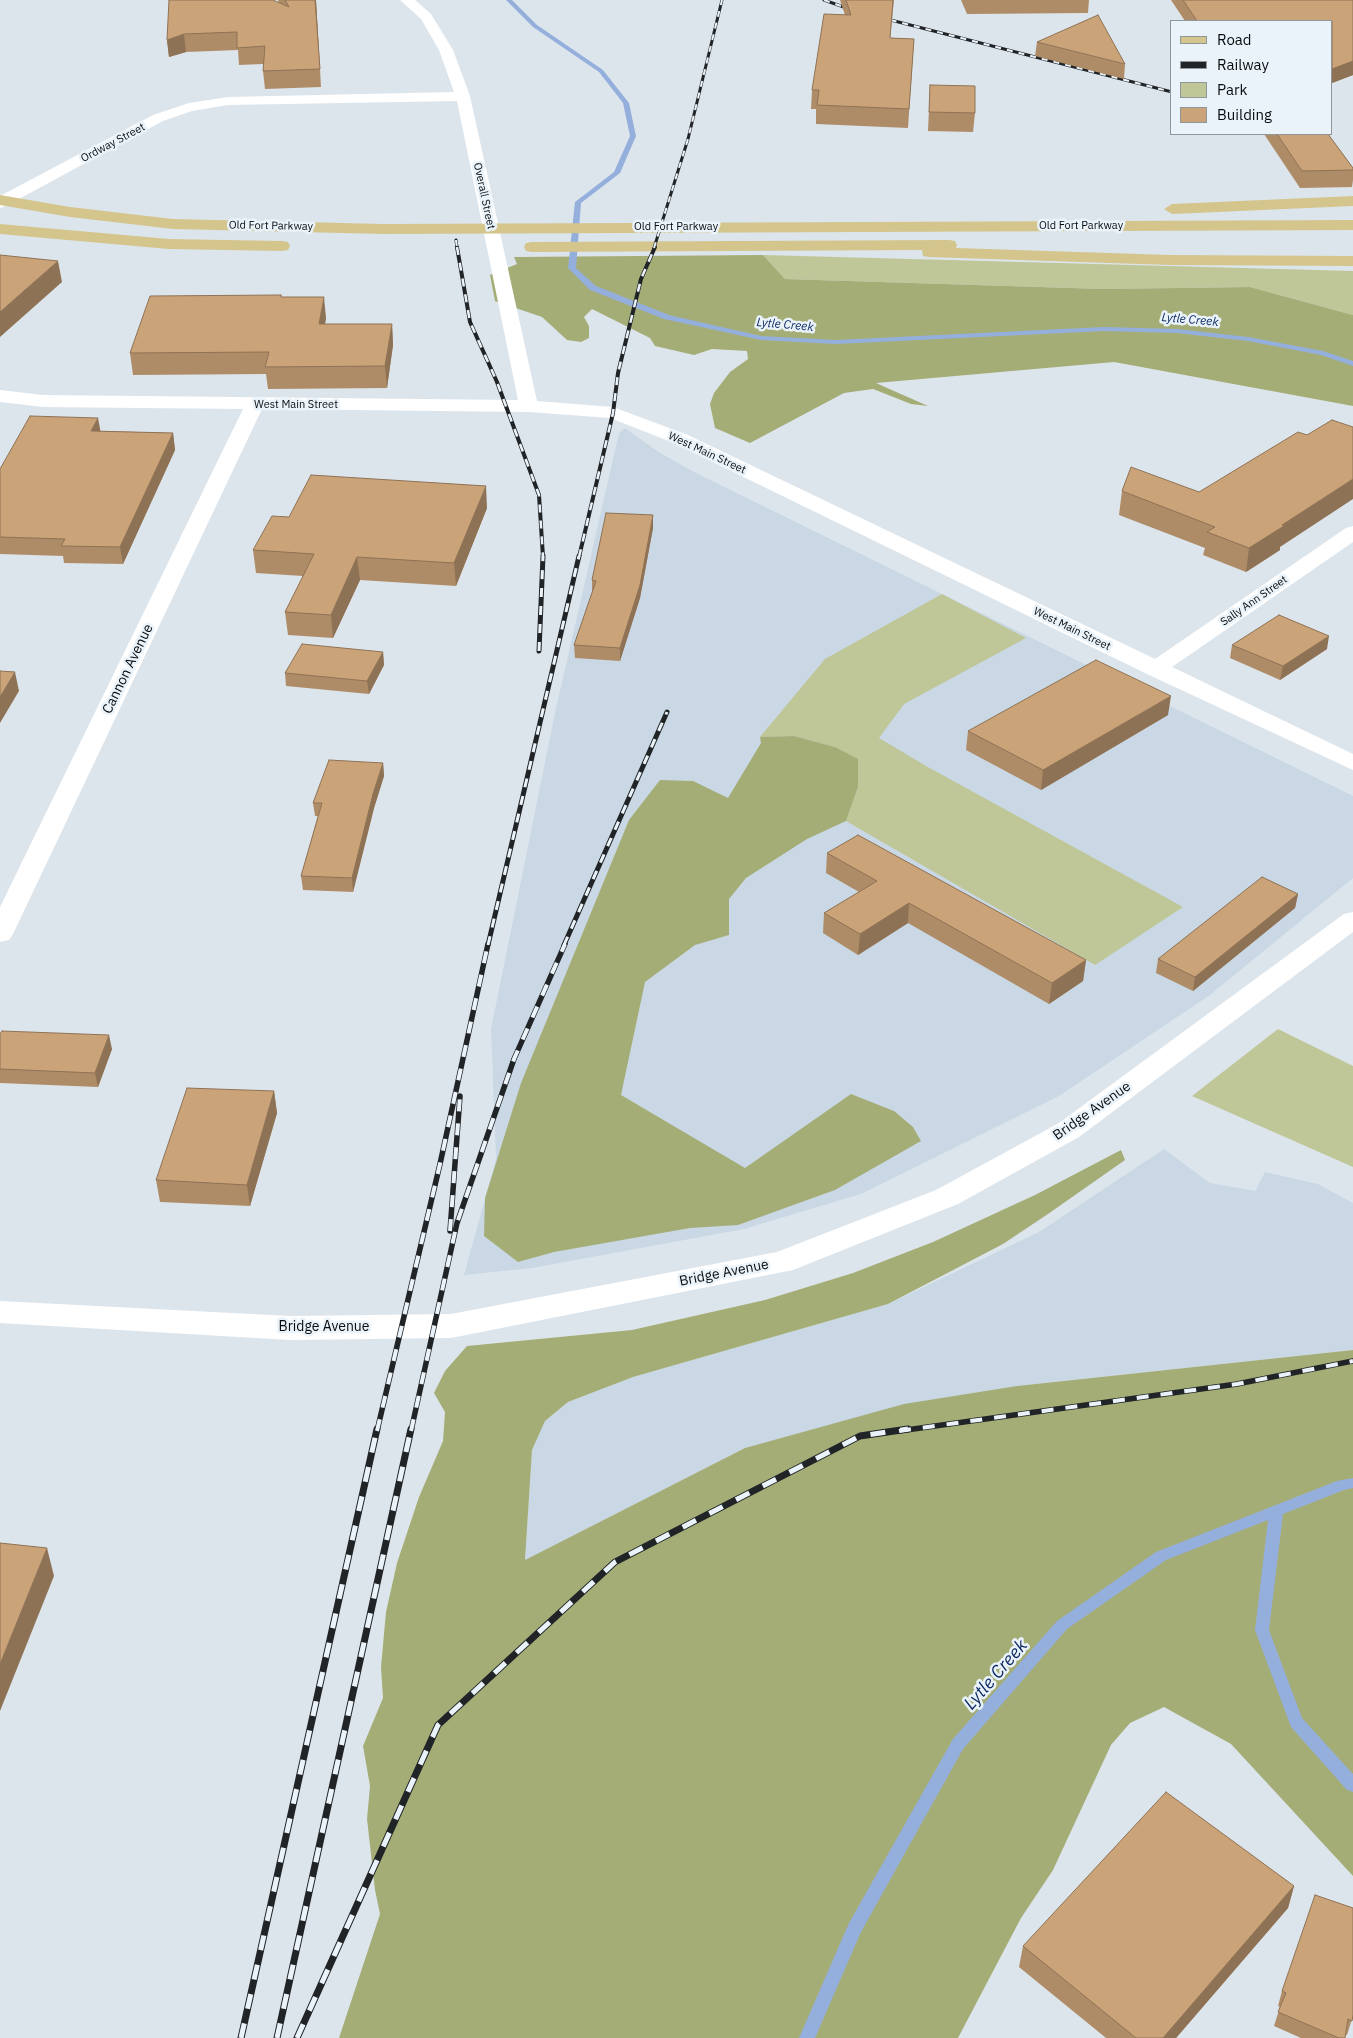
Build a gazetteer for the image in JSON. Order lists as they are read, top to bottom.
{
  "streets": {
    "main road": ["Old Fort Parkway"],
    "street": [
      "Ordway Street",
      "Overall Street",
      "West Main Street",
      "Sally Ann Street",
      "Cannon Avenue",
      "Bridge Avenue"
    ]
  },
  "crossings": [
    ["Ordway Street", "Overall Street"],
    ["Ordway Street", "Old Fort Parkway"],
    ["Overall Street", "West Main Street"],
    ["West Main Street", "Sally Ann Street"],
    ["West Main Street", "Cannon Avenue"]
  ],
  "water": ["Lytle Creek"],
  "legend": [
    "Road",
    "Railway",
    "Park",
    "Building"
  ]
}
